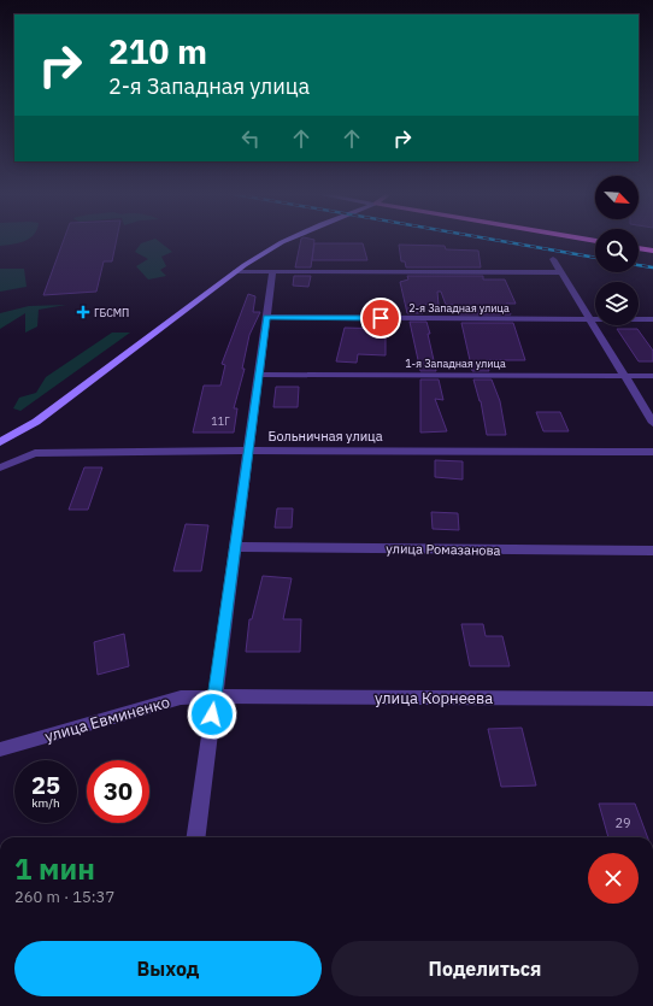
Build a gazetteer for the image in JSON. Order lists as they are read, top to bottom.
{
  "streets": {
    "street": [
      "2-я Западная улица",
      "1-я Западная улица",
      "Больничная улица",
      "улица Ромазанова",
      "улица Корнеева",
      "улица Евминенко"
    ]
  },
  "crossings": [
    ["улица Корнеева", "улица Евминенко"]
  ],
  "places": {
    "health": ["ГБСМП"]
  },
  "house_numbers": ["11Г", "29"],
  "north": "bottom right",
  "page": {
    "turn": ["210 m", "2-я Западная улица"],
    "speed": "25 km/h",
    "limit": "30",
    "heading": ["1 мин", "260 m · 15:37"],
    "buttons": ["Выход", "Поделиться"]
  }
}
